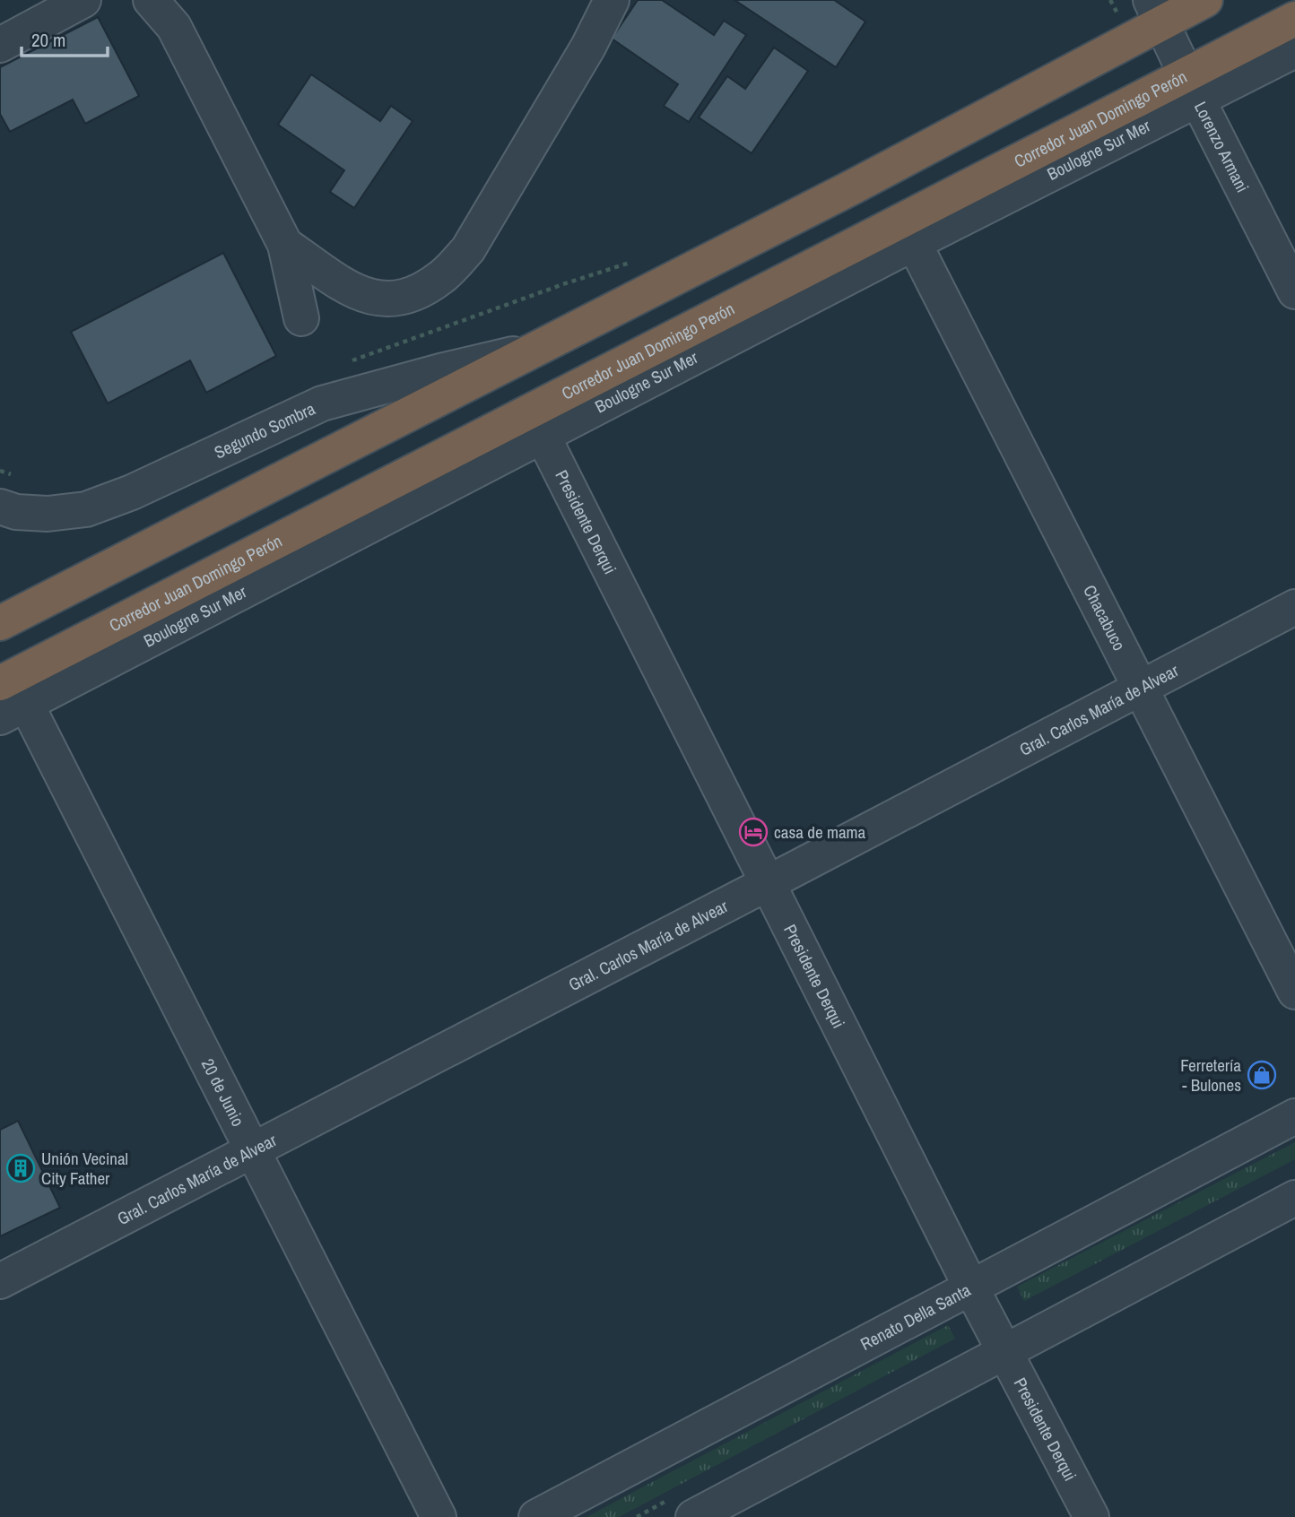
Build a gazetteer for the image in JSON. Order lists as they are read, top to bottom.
{
  "streets": {
    "highway": ["Corredor Juan Domingo Perón"],
    "street": [
      "Lorenzo Armani",
      "Boulogne Sur Mer",
      "Segundo Sombra",
      "Presidente Derqui",
      "Chacabuco",
      "Gral. Carlos María de Alvear",
      "20 de Junio",
      "Renato Della Santa"
    ]
  },
  "crossings": [
    ["Corredor Juan Domingo Perón", "Lorenzo Armani"],
    ["Corredor Juan Domingo Perón", "Boulogne Sur Mer"],
    ["Corredor Juan Domingo Perón", "20 de Junio"],
    ["Lorenzo Armani", "Boulogne Sur Mer"],
    ["Boulogne Sur Mer", "Presidente Derqui"],
    ["Boulogne Sur Mer", "Chacabuco"],
    ["Boulogne Sur Mer", "20 de Junio"],
    ["Presidente Derqui", "Gral. Carlos María de Alvear"],
    ["Presidente Derqui", "Renato Della Santa"],
    ["Chacabuco", "Gral. Carlos María de Alvear"],
    ["Gral. Carlos María de Alvear", "20 de Junio"]
  ],
  "places": {
    "hotel": ["casa de mama"],
    "shop": ["Ferretería - Bulones"],
    "building": ["Unión Vecinal City Father"]
  },
  "scale_bar": "20 m"
}
